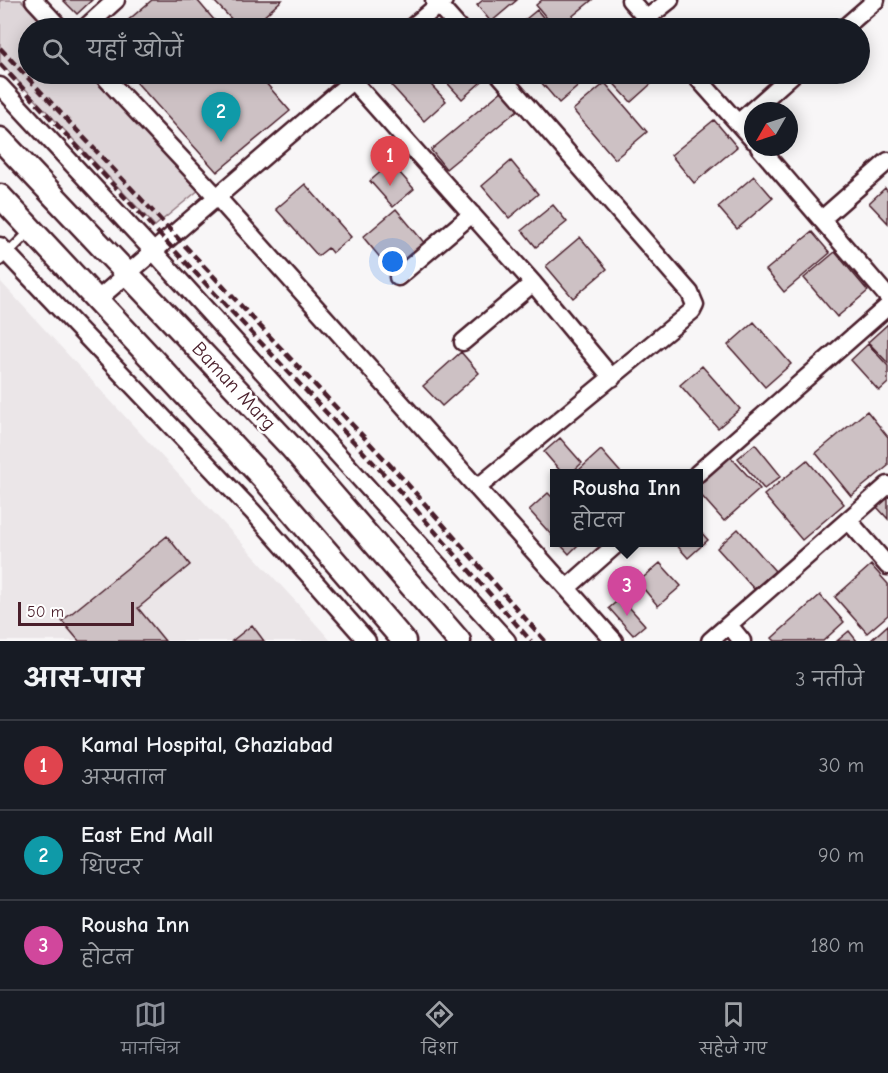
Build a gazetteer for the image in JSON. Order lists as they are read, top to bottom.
{
  "streets": {
    "main road": ["Baman Marg"]
  },
  "scale_bar": "50 m",
  "north": "bottom left",
  "page": {
    "search": "यहाँ खोजें",
    "pins": ["2", "1", "3"],
    "popup": ["Rousha Inn", "होटल"],
    "scale": "50 m",
    "heading": ["आस-पास", "3 नतीजे"],
    "list": [
      {
        "mark": "1",
        "name": "Kamal Hospital, Ghaziabad",
        "note": "अस्पताल",
        "value": "30 m"
      },
      {
        "mark": "2",
        "name": "East End Mall",
        "note": "थिएटर",
        "value": "90 m"
      },
      {
        "mark": "3",
        "name": "Rousha Inn",
        "note": "होटल",
        "value": "180 m"
      }
    ],
    "nav": ["मानचित्र", "दिशा", "सहेजे गए"]
  }
}
